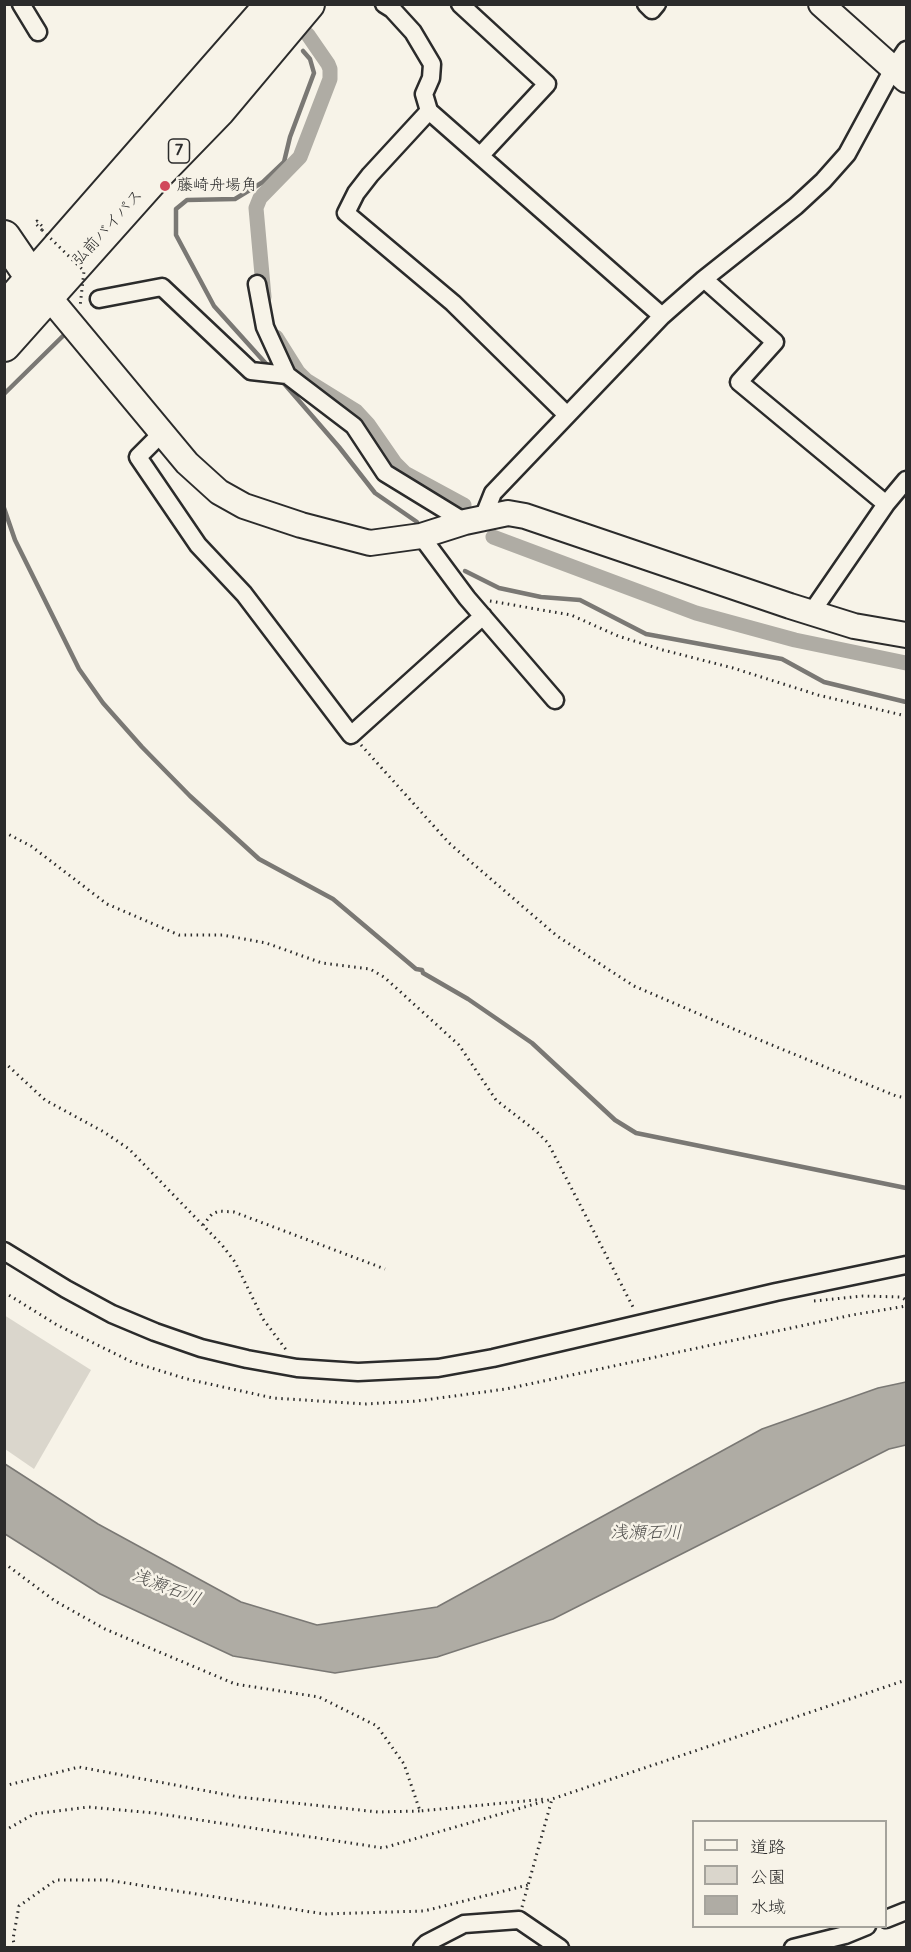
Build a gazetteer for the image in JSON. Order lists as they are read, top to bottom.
{
  "streets": {
    "highway": ["7", "弘前バイパス"]
  },
  "water": ["浅瀬石川"],
  "places": ["藤崎舟場角"],
  "legend": ["道路", "公園", "水域"]
}
